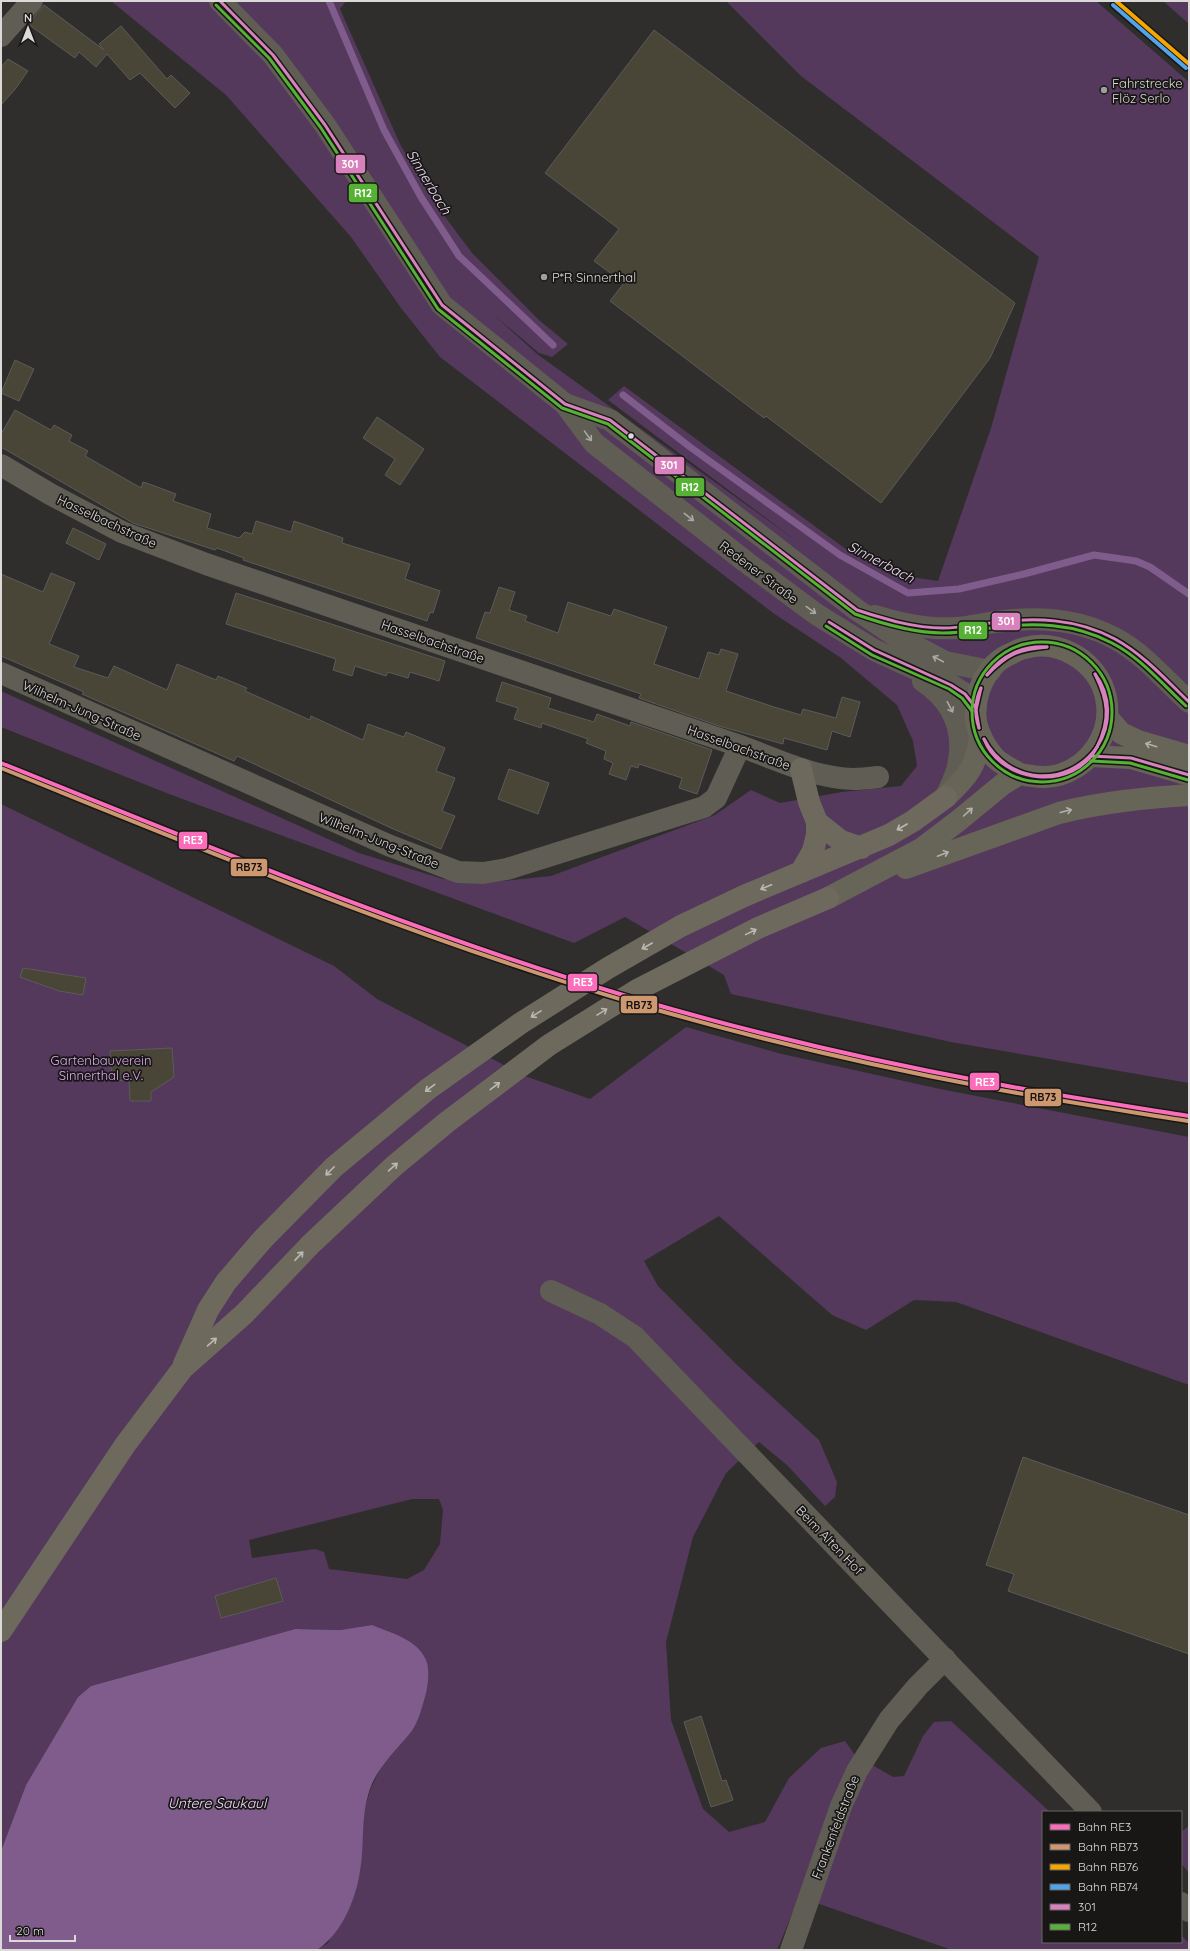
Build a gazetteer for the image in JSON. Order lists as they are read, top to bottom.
{
  "streets": {
    "main road": ["Redener Straße"],
    "street": [
      "Hasselbachstraße",
      "Wilhelm-Jung-Straße",
      "Beim Alten Hof",
      "Frankenfeldstraße"
    ]
  },
  "crossings": [
    ["Hasselbachstraße", "Wilhelm-Jung-Straße"],
    ["Beim Alten Hof", "Frankenfeldstraße"]
  ],
  "water": ["Sinnerbach", "Untere Saukaul"],
  "parks": ["Gartenbauverein Sinnerthal e.V."],
  "places": ["Fahrstrecke Flöz Serlo", "P*R Sinnerthal"],
  "lines": [
    "rail line RB76",
    "transit line 301",
    "rail line RB74",
    "transit line R12",
    "rail line RE3",
    "rail line RB73"
  ],
  "legend": [
    "Bahn RE3",
    "Bahn RB73",
    "Bahn RB76",
    "Bahn RB74",
    "301",
    "R12"
  ],
  "scale_bar": "20 m",
  "north": "top"
}
